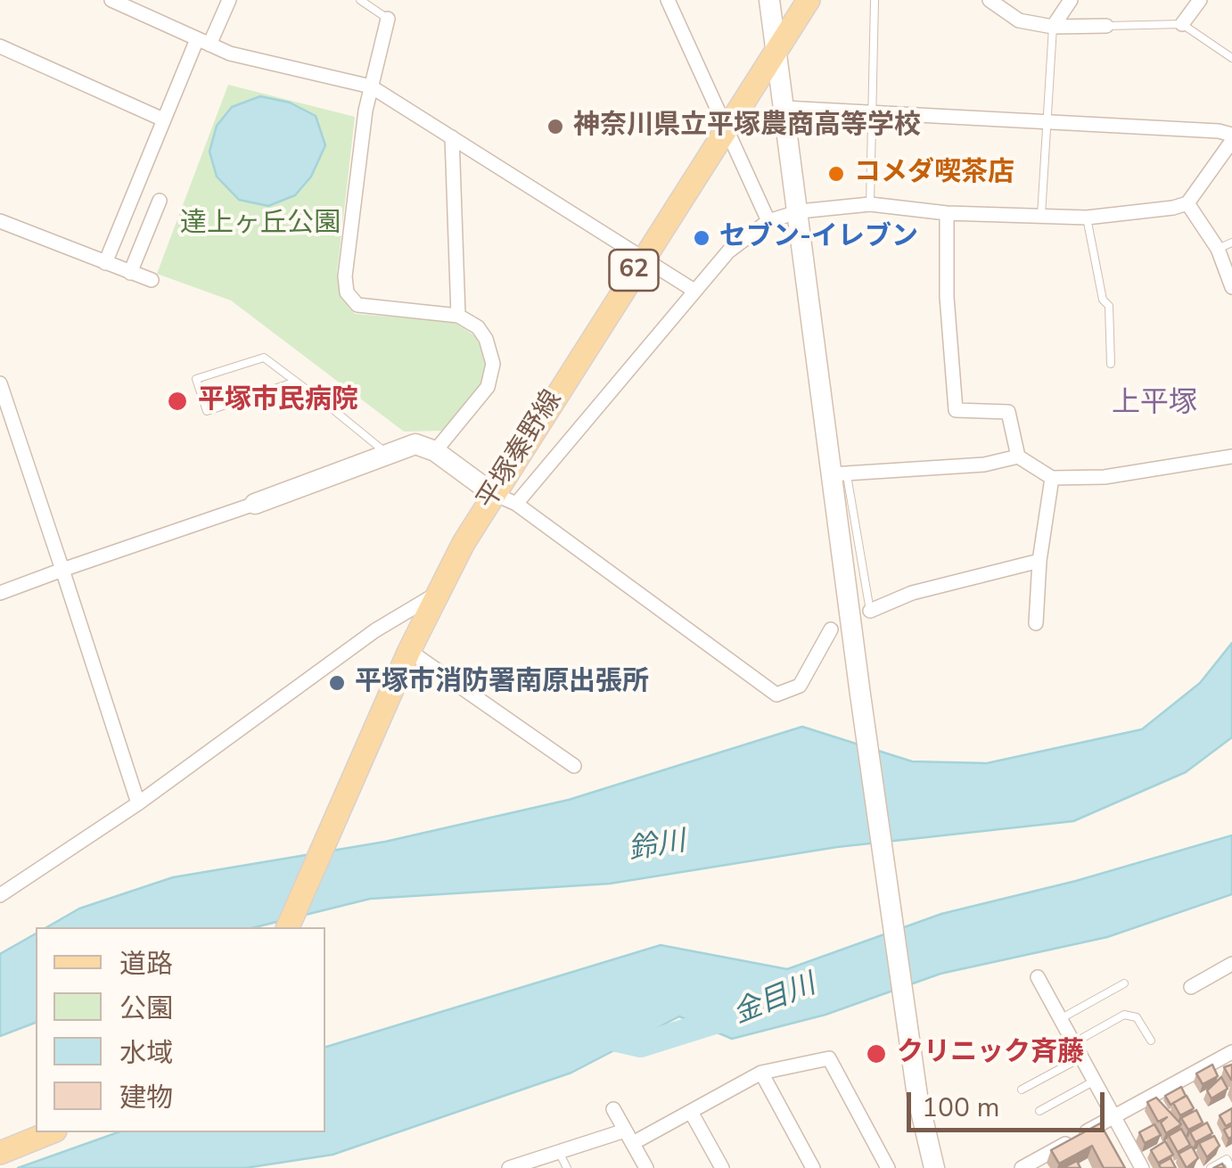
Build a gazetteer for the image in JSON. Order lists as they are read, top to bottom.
{
  "streets": {
    "main road": ["62", "平塚秦野線"]
  },
  "districts": ["上平塚"],
  "water": ["鈴川", "金目川"],
  "parks": ["達上ヶ丘公園"],
  "places": [
    "神奈川県立平塚農商高等学校",
    "コメダ喫茶店",
    "セブン-イレブン",
    "平塚市民病院",
    "平塚市消防署南原出張所",
    "クリニック斉藤"
  ],
  "legend": [
    "道路",
    "公園",
    "水域",
    "建物"
  ],
  "scale_bar": "100 m"
}
